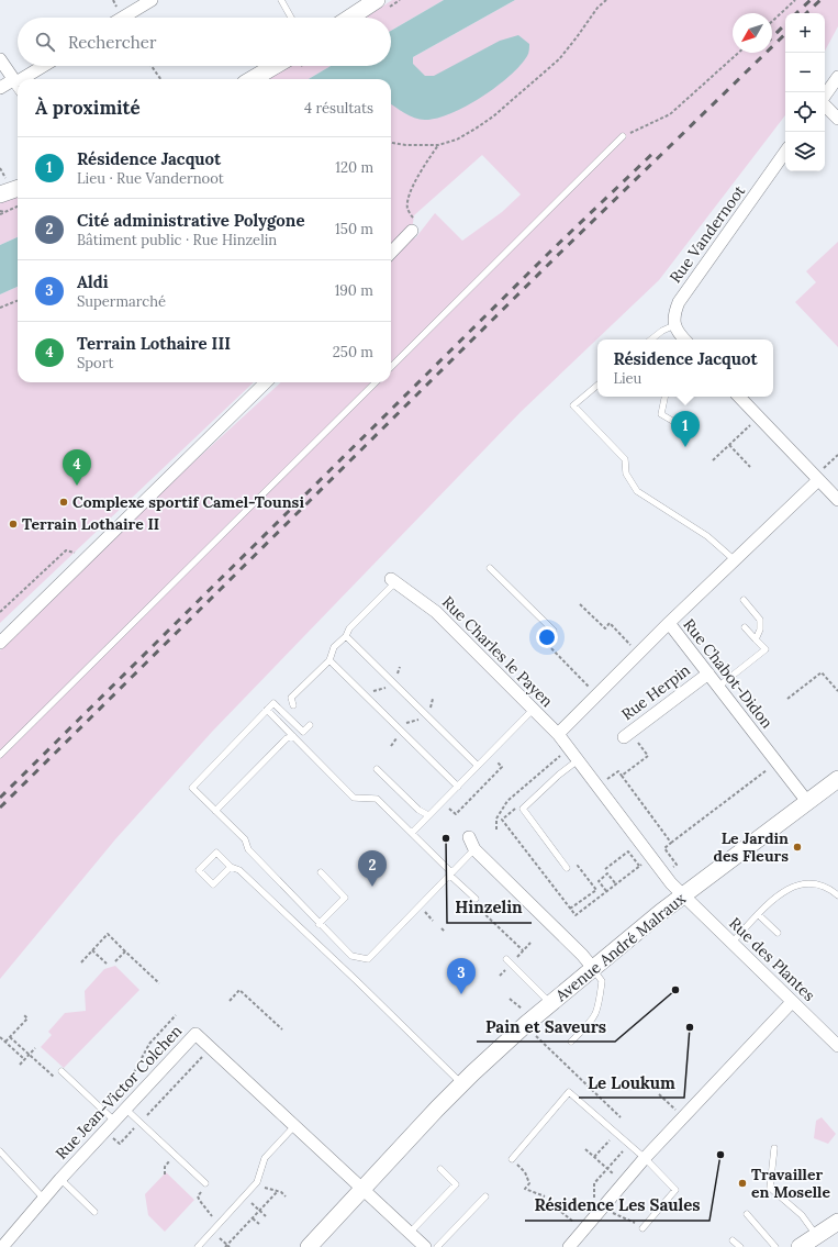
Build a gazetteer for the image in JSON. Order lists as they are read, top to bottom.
{
  "streets": {
    "main road": ["Avenue André Malraux"],
    "street": [
      "Rue Vandernoot",
      "Rue Charles le Payen",
      "Rue Chabot-Didon",
      "Rue Herpin",
      "Rue des Plantes",
      "Rue Jean-Victor Colchen"
    ]
  },
  "crossings": [
    ["Rue Charles le Payen", "Avenue André Malraux"],
    ["Rue Charles le Payen", "Rue des Plantes"],
    ["Rue Chabot-Didon", "Rue Herpin"],
    ["Rue Chabot-Didon", "Avenue André Malraux"],
    ["Avenue André Malraux", "Rue des Plantes"],
    ["Avenue André Malraux", "Rue Jean-Victor Colchen"]
  ],
  "places": [
    "Complexe sportif Camel-Tounsi",
    "Terrain Lothaire II",
    "Hinzelin",
    "Le Jardin des Fleurs",
    "Pain et Saveurs",
    "Le Loukum",
    "Résidence Les Saules",
    "Travailler en Moselle"
  ],
  "north": "bottom left",
  "page": {
    "map_buttons": ["+", "−"],
    "search": "Rechercher",
    "heading": ["À proximité", "4 résultats"],
    "list": [
      {
        "mark": "1",
        "name": "Résidence Jacquot",
        "note": "Lieu · Rue Vandernoot",
        "value": "120 m"
      },
      {
        "mark": "2",
        "name": "Cité administrative Polygone",
        "note": "Bâtiment public · Rue Hinzelin",
        "value": "150 m"
      },
      {
        "mark": "3",
        "name": "Aldi",
        "note": "Supermarché",
        "value": "190 m"
      },
      {
        "mark": "4",
        "name": "Terrain Lothaire III",
        "note": "Sport",
        "value": "250 m"
      }
    ],
    "popup": ["Résidence Jacquot", "Lieu"],
    "pins": [
      "1",
      "4",
      "2",
      "3"
    ]
  }
}
